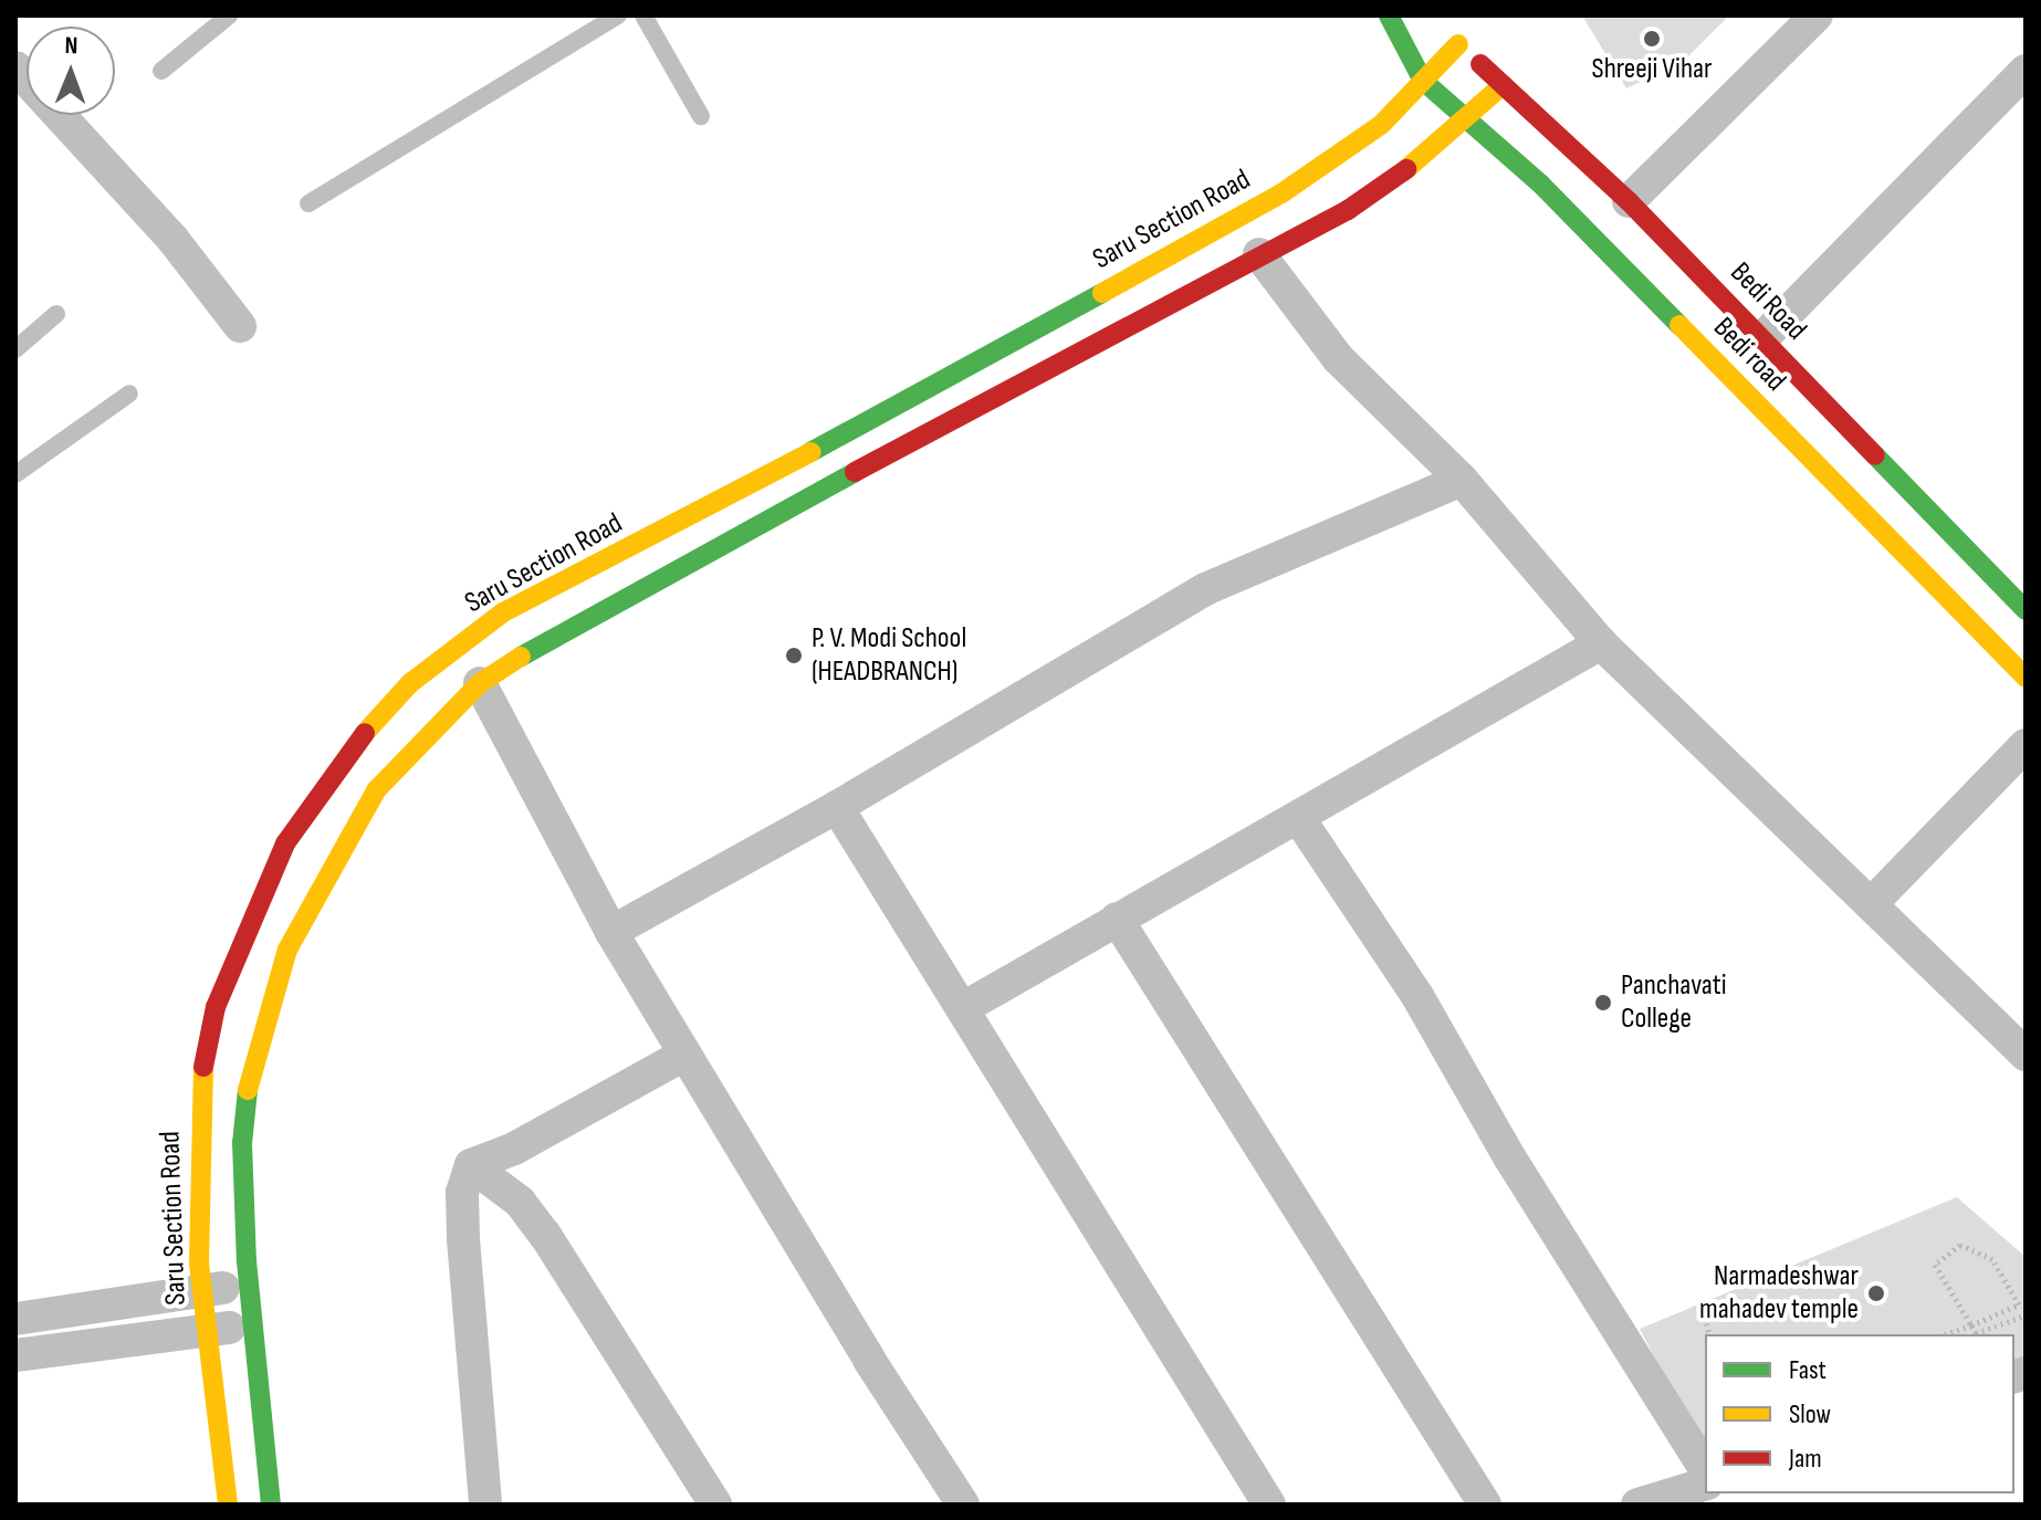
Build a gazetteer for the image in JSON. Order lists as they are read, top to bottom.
{
  "streets": {
    "street": ["Saru Section Road", "Bedi Road", "Bedi road"]
  },
  "crossings": [
    ["Saru Section Road", "Bedi Road"],
    ["Saru Section Road", "Bedi road"]
  ],
  "places": [
    "Shreeji Vihar",
    "P. V. Modi School (HEADBRANCH)",
    "Panchavati College",
    "Narmadeshwar mahadev temple"
  ],
  "legend": ["Fast", "Slow", "Jam"],
  "north": "top"
}
